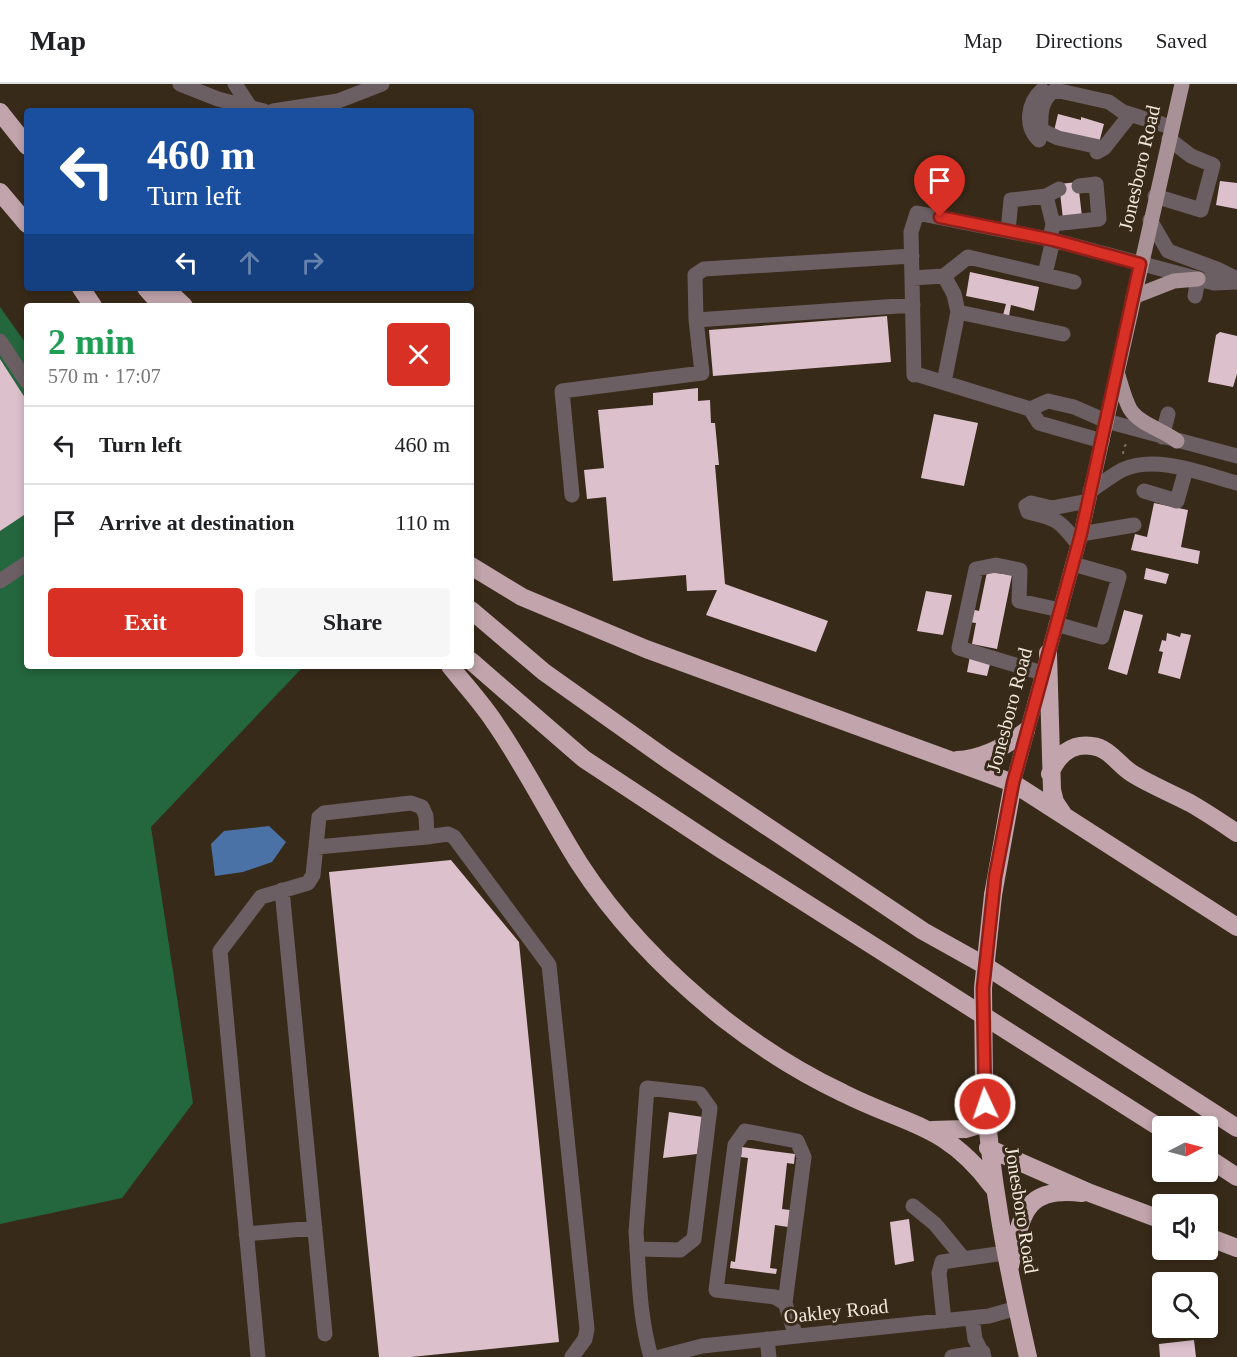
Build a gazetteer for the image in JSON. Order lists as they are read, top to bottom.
{
  "streets": {
    "highway": ["Jonesboro Road"],
    "street": ["Oakley Road"]
  },
  "crossings": [
    ["Jonesboro Road", "Oakley Road"]
  ],
  "north": "right",
  "page": {
    "header": "Map",
    "nav": ["Map", "Directions", "Saved"],
    "turn": ["460 m", "Turn left"],
    "heading": ["2 min", "570 m · 17:07"],
    "list": [
      {
        "name": "Turn left",
        "value": "460 m"
      },
      {
        "name": "Arrive at destination",
        "value": "110 m"
      }
    ],
    "buttons": ["Exit", "Share"]
  }
}
